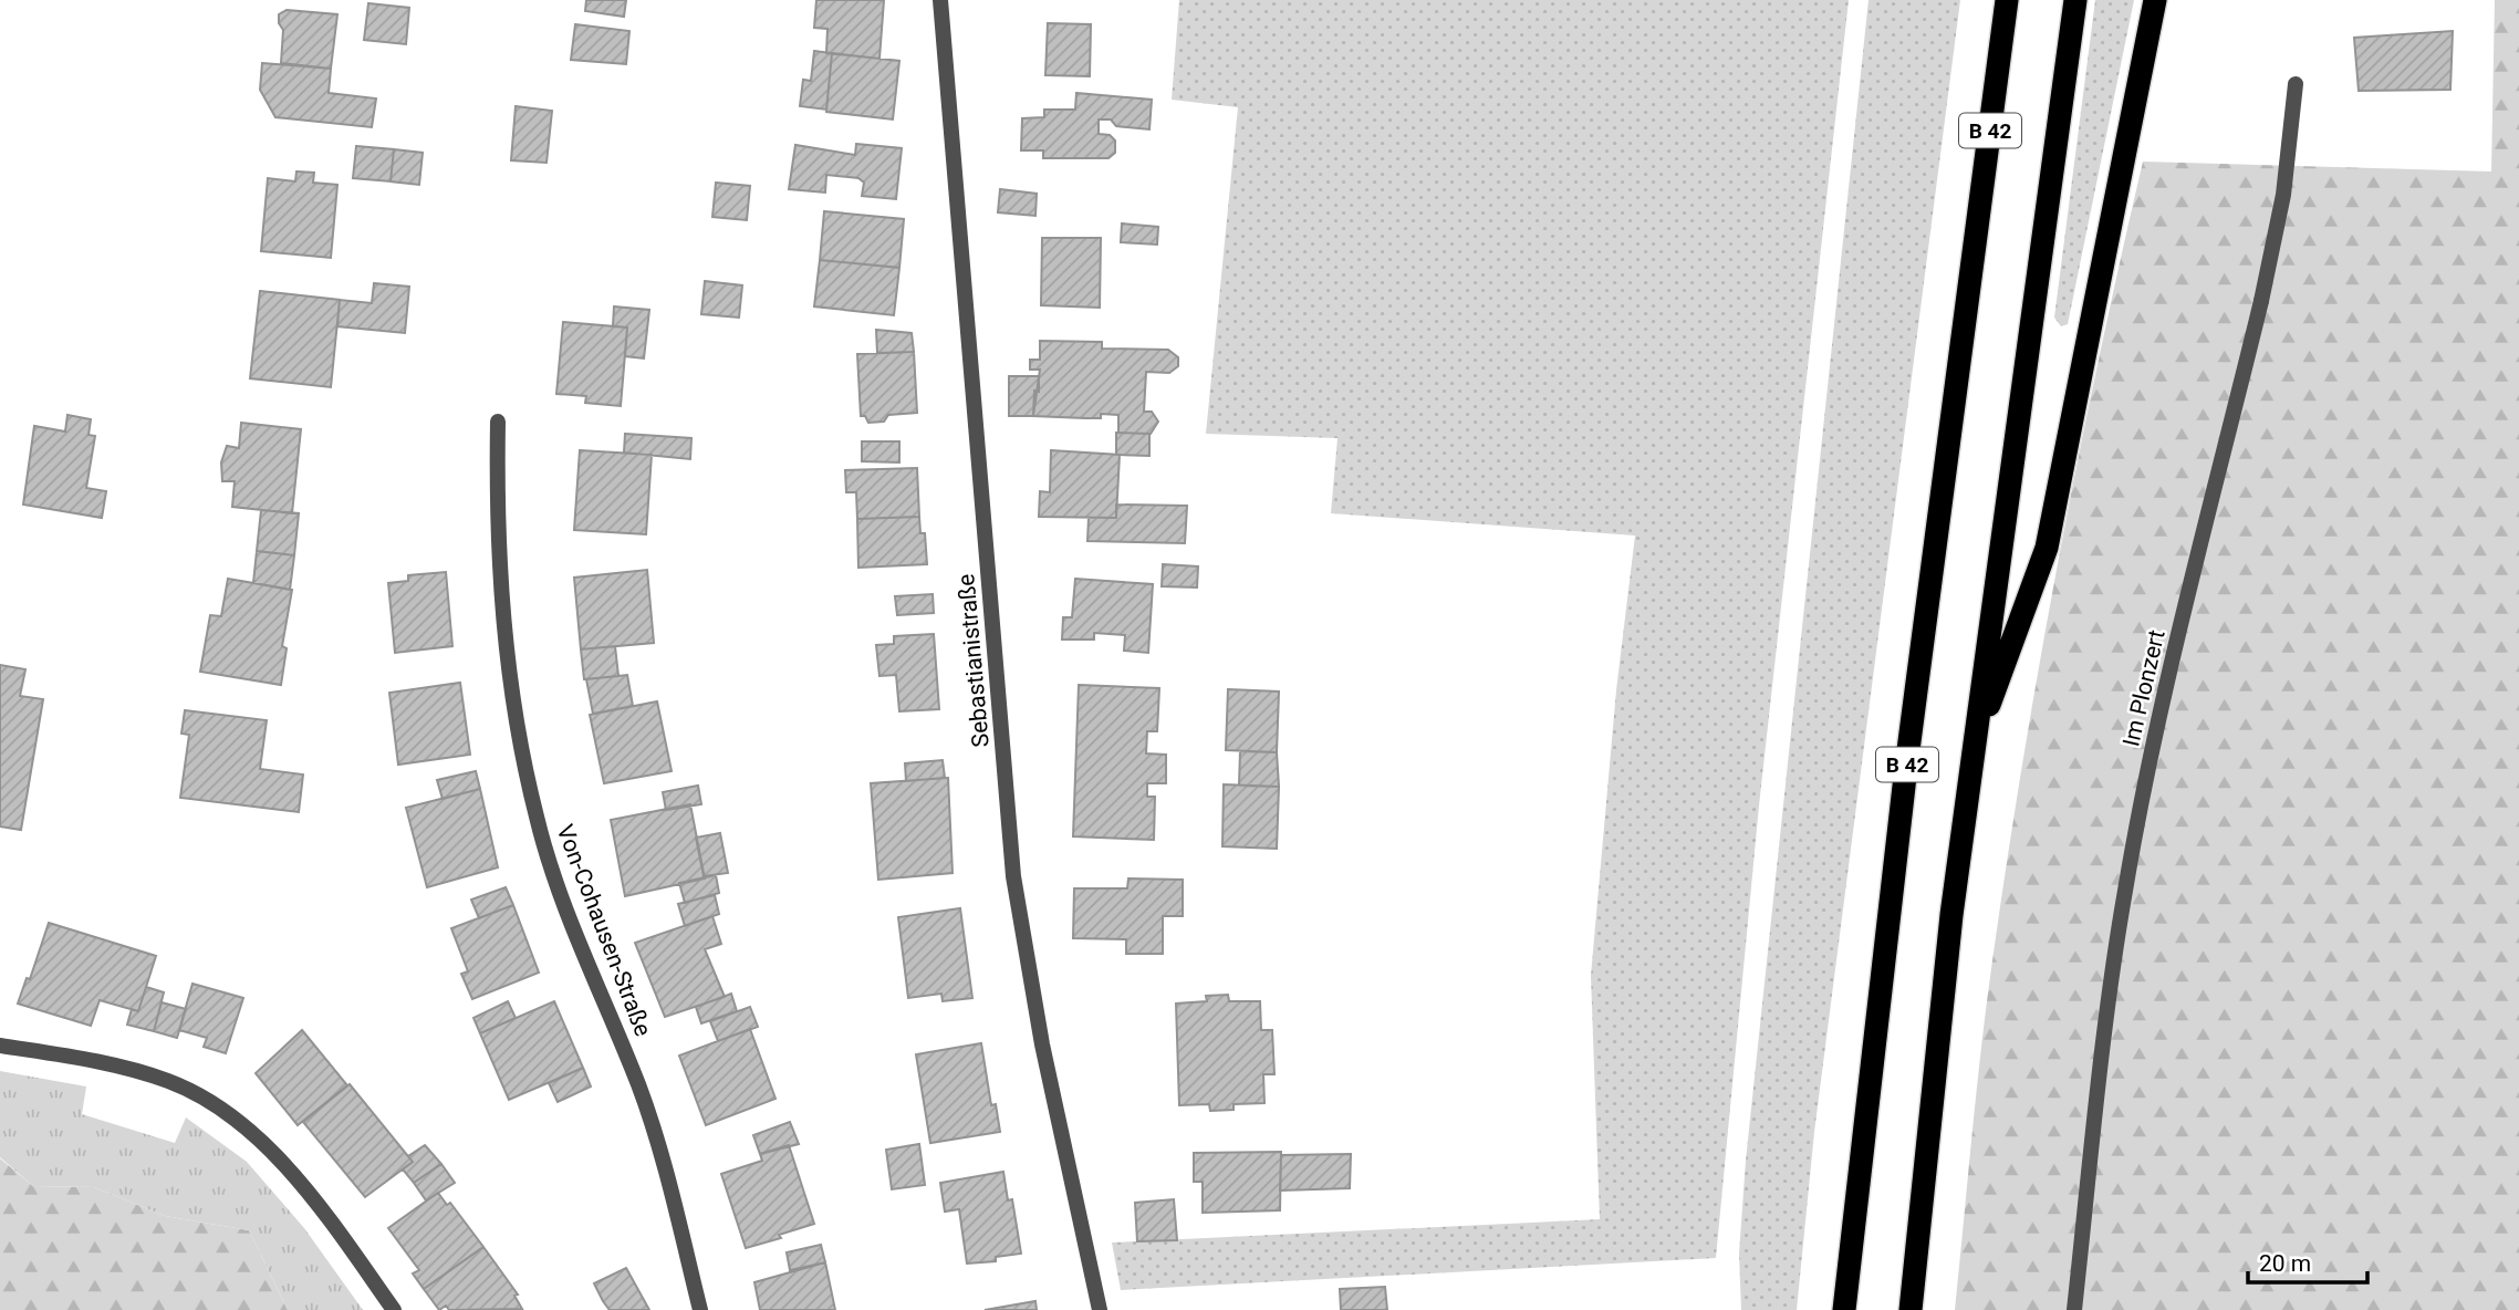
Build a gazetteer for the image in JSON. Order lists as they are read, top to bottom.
{
  "streets": {
    "highway": ["B 42"],
    "street": ["Sebastianistraße", "Im Plonzert", "Von-Cohausen-Straße"]
  },
  "scale_bar": "20 m"
}
